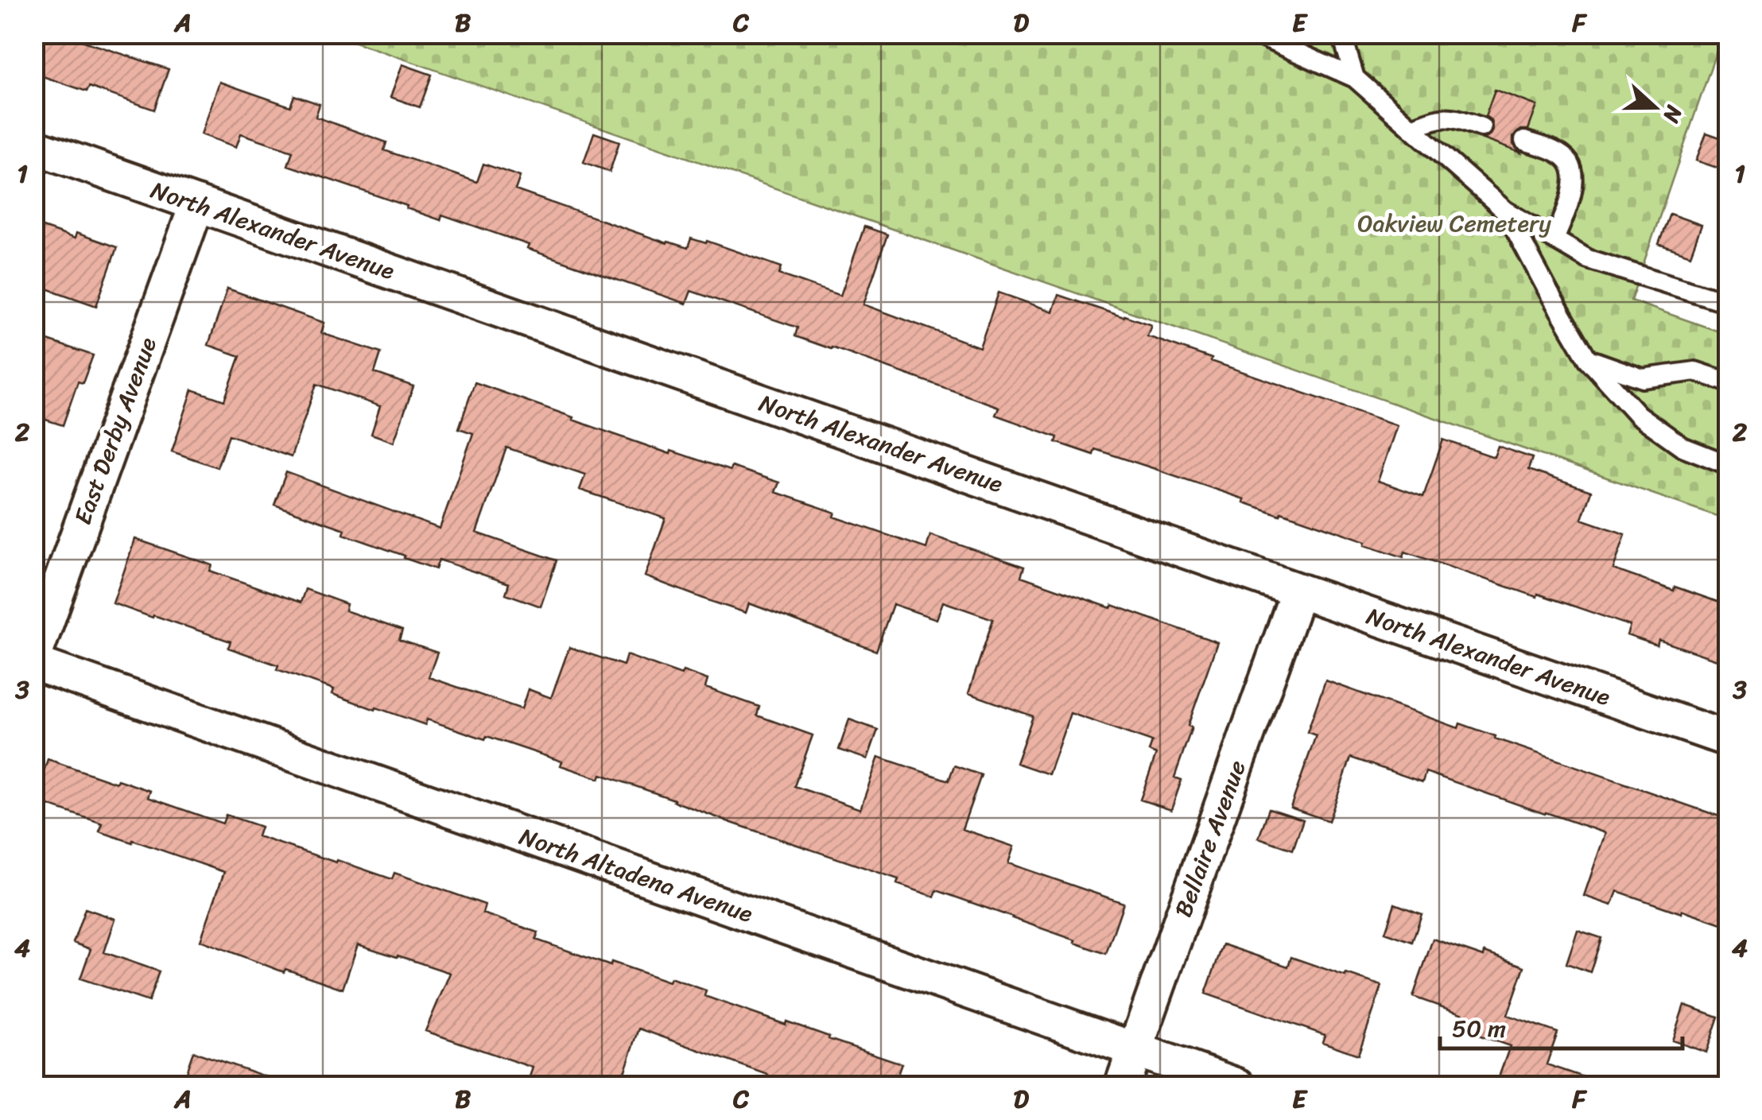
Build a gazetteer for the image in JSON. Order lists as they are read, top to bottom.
{
  "streets": {
    "street": [
      "North Alexander Avenue",
      "East Derby Avenue",
      "Bellaire Avenue",
      "North Altadena Avenue"
    ]
  },
  "crossings": [
    ["North Alexander Avenue", "East Derby Avenue"],
    ["North Alexander Avenue", "Bellaire Avenue"],
    ["East Derby Avenue", "North Altadena Avenue"],
    ["Bellaire Avenue", "North Altadena Avenue"]
  ],
  "parks": ["Oakview Cemetery"],
  "scale_bar": "50 m",
  "north": "right",
  "grid": {
    "columns": [
      "A",
      "B",
      "C",
      "D",
      "E",
      "F"
    ],
    "rows": [
      "1",
      "2",
      "3",
      "4"
    ]
  }
}
